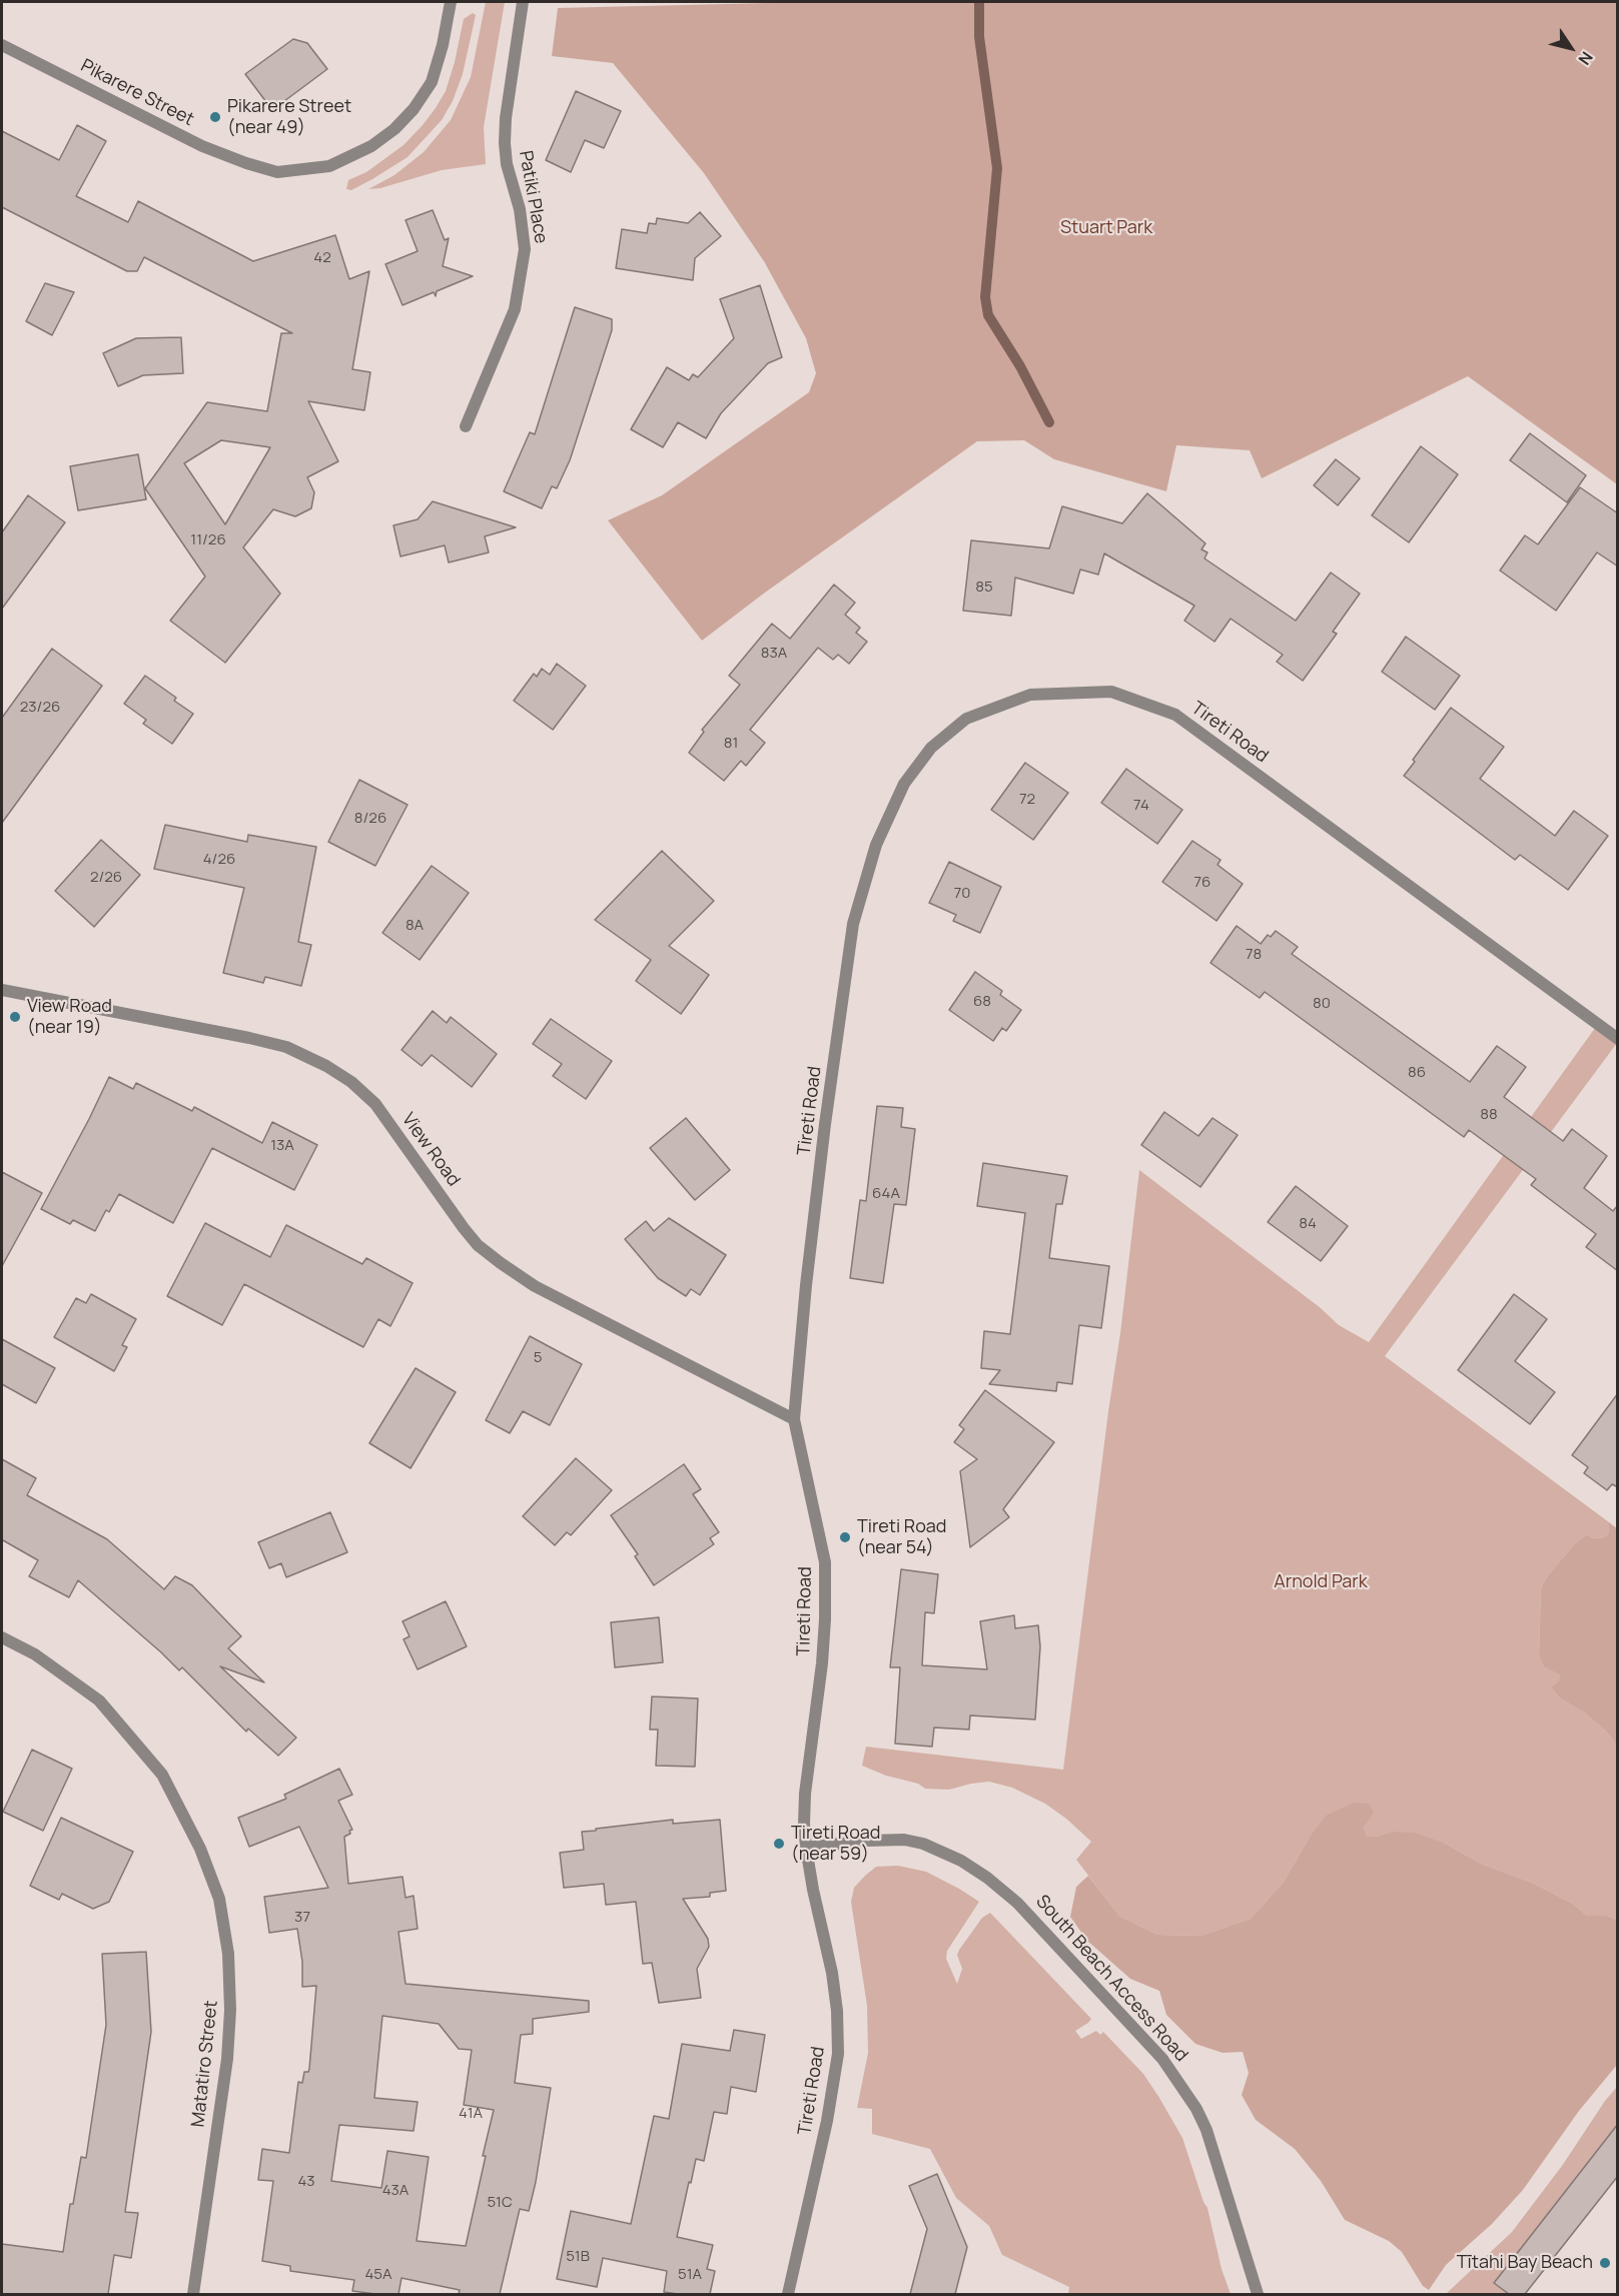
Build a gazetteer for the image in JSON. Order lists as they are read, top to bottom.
{
  "streets": {
    "street": [
      "Pikarere Street",
      "Patiki Place",
      "Tireti Road",
      "View Road",
      "South Beach Access Road",
      "Matatiro Street"
    ]
  },
  "crossings": [
    ["Tireti Road", "View Road"],
    ["Tireti Road", "South Beach Access Road"]
  ],
  "parks": ["Stuart Park", "Arnold Park"],
  "places": [
    "Pikarere Street (near 49)",
    "View Road (near 19)",
    "Tireti Road (near 54)",
    "Tireti Road (near 59)",
    "Tītahi Bay Beach"
  ],
  "house_numbers": [
    "42",
    "11/26",
    "85",
    "83A",
    "23/26",
    "81",
    "72",
    "74",
    "8/26",
    "4/26",
    "2/26",
    "76",
    "70",
    "8A",
    "78",
    "68",
    "80",
    "86",
    "88",
    "13A",
    "64A",
    "84",
    "5",
    "37",
    "41A",
    "43",
    "43A",
    "51C",
    "51B",
    "45A",
    "51A"
  ],
  "north": "bottom right"
}
